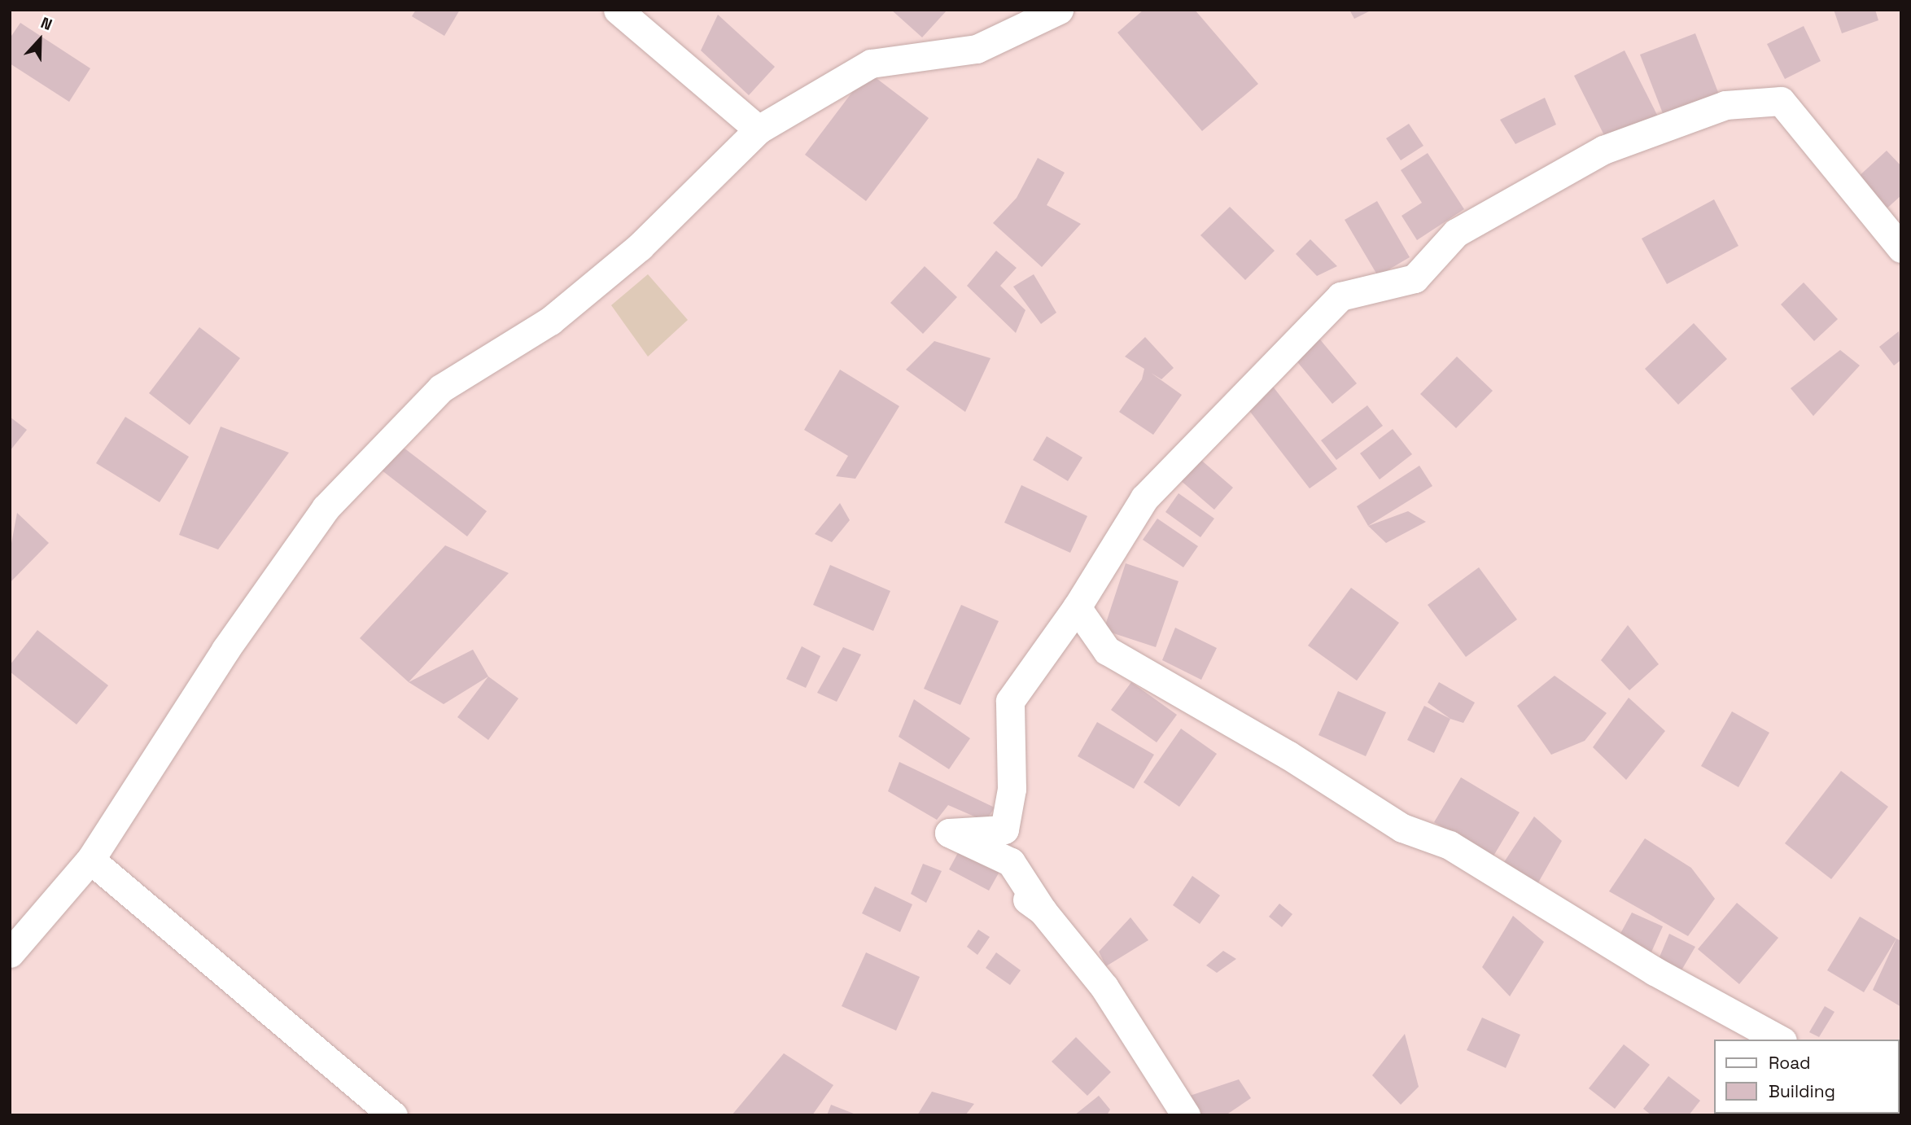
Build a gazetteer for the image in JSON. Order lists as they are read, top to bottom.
{
  "legend": ["Road", "Building"],
  "north": "top"
}
